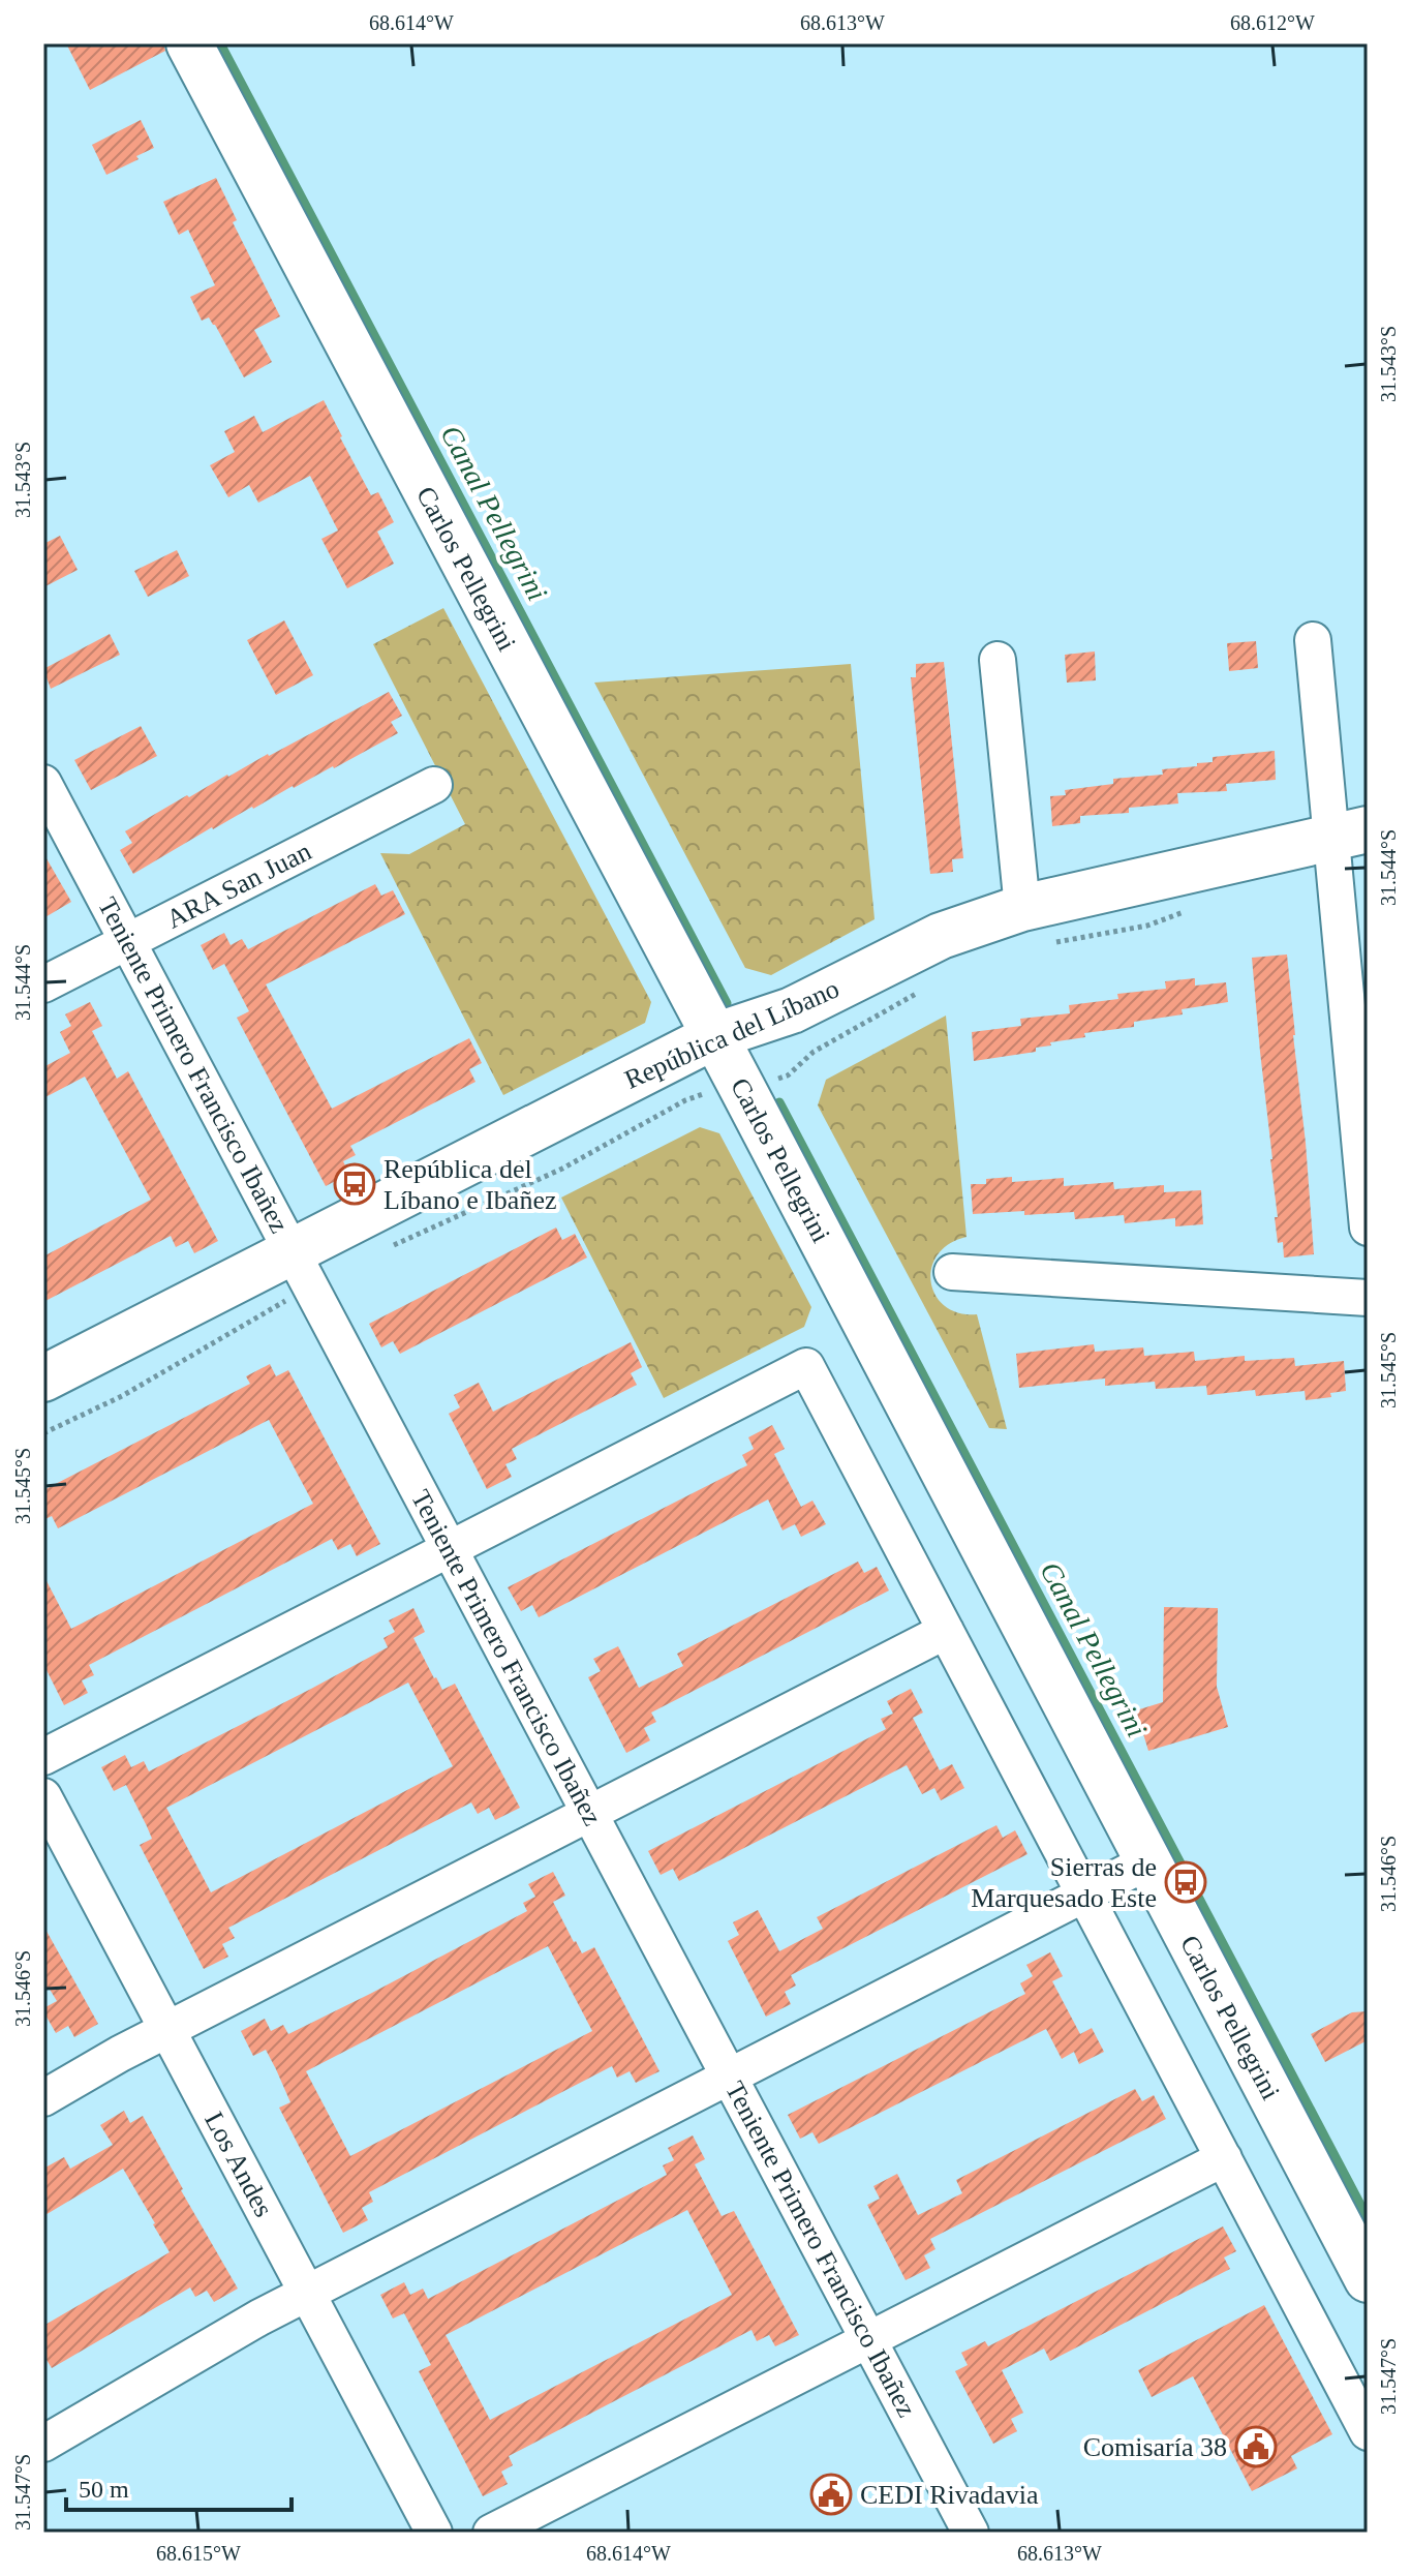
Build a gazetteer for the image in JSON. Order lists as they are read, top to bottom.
{
  "streets": {
    "main road": ["Carlos Pellegrini", "República del Líbano"],
    "street": ["ARA San Juan", "Teniente Primero Francisco Ibañez", "Los Andes"]
  },
  "crossings": [
    ["Carlos Pellegrini", "República del Líbano"],
    ["ARA San Juan", "Teniente Primero Francisco Ibañez"],
    ["República del Líbano", "Teniente Primero Francisco Ibañez"]
  ],
  "water": ["Canal Pellegrini"],
  "places": {
    "bus stop": ["República del Líbano e Ibañez", "Sierras de Marquesado Este"],
    "public building": ["Comisaría 38", "CEDI Rivadavia"]
  },
  "scale_bar": "50 m",
  "coordinates": [
    "68.614°W",
    "68.613°W",
    "68.612°W",
    "31.543°S",
    "31.544°S",
    "31.545°S",
    "31.546°S",
    "31.547°S",
    "68.615°W"
  ]
}
